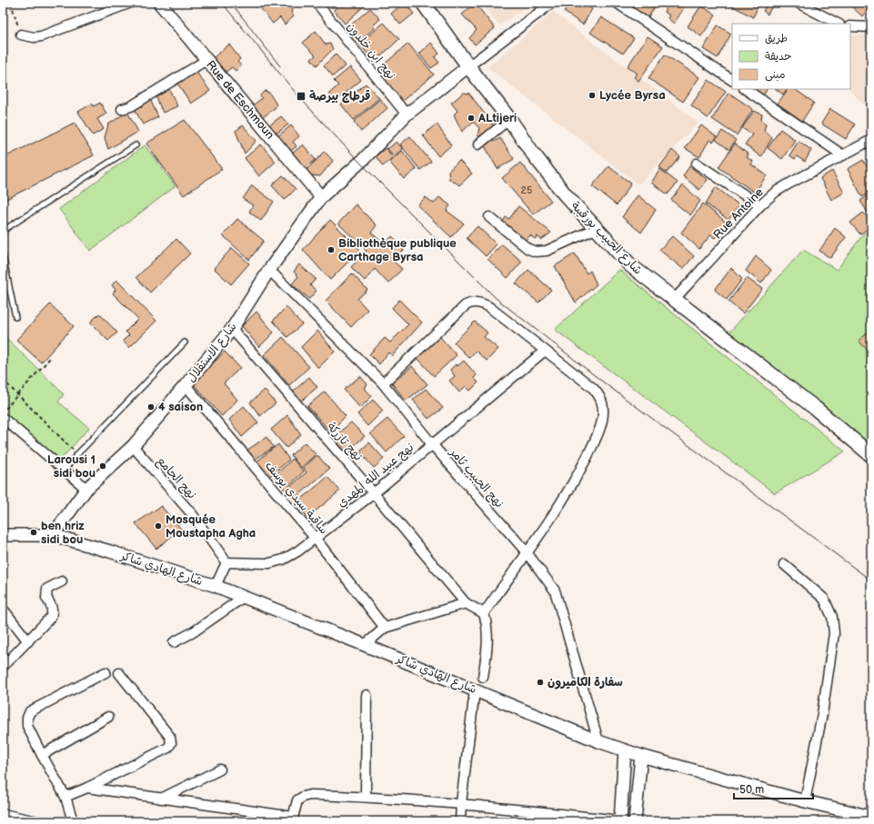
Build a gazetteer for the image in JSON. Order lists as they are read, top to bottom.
{
  "streets": {
    "main road": ["شارع الحبيب بورقيبة"],
    "street": [
      "نهج ابن خلدون",
      "Rue de Eschmoun",
      "Rue Antoine",
      "شارع الاستقلال",
      "نهج تازركة",
      "نهج عبيد الله المهدي",
      "نهج الجامع",
      "نهج الحبيب ثامر",
      "ساقية سيدي يوسف",
      "شارع الهادي شاكر"
    ]
  },
  "crossings": [
    ["نهج ابن خلدون", "شارع الاستقلال"],
    ["Rue de Eschmoun", "شارع الاستقلال"],
    ["Rue Antoine", "شارع الحبيب بورقيبة"],
    ["شارع الحبيب بورقيبة", "شارع الاستقلال"],
    ["شارع الاستقلال", "نهج تازركة"],
    ["شارع الاستقلال", "نهج الجامع"],
    ["شارع الاستقلال", "نهج الحبيب ثامر"],
    ["شارع الاستقلال", "ساقية سيدي يوسف"],
    ["شارع الاستقلال", "شارع الهادي شاكر"],
    ["نهج تازركة", "نهج عبيد الله المهدي"],
    ["نهج عبيد الله المهدي", "نهج الجامع"],
    ["نهج عبيد الله المهدي", "نهج الحبيب ثامر"],
    ["نهج عبيد الله المهدي", "ساقية سيدي يوسف"],
    ["نهج الحبيب ثامر", "شارع الهادي شاكر"]
  ],
  "places": {
    "other": [
      "Lycée Byrsa",
      "ALtijeri",
      "Bibliothèque publique Carthage Byrsa",
      "4 saison",
      "Larousi 1 sidi bou",
      "Mosquée Moustapha Agha",
      "ben hriz sidi bou",
      "سفارة الكاميرون"
    ],
    "transit": ["قرطاج بيرصة"]
  },
  "house_numbers": ["25"],
  "legend": ["طريق", "حديقة", "مبنى"],
  "scale_bar": "50 m"
}
